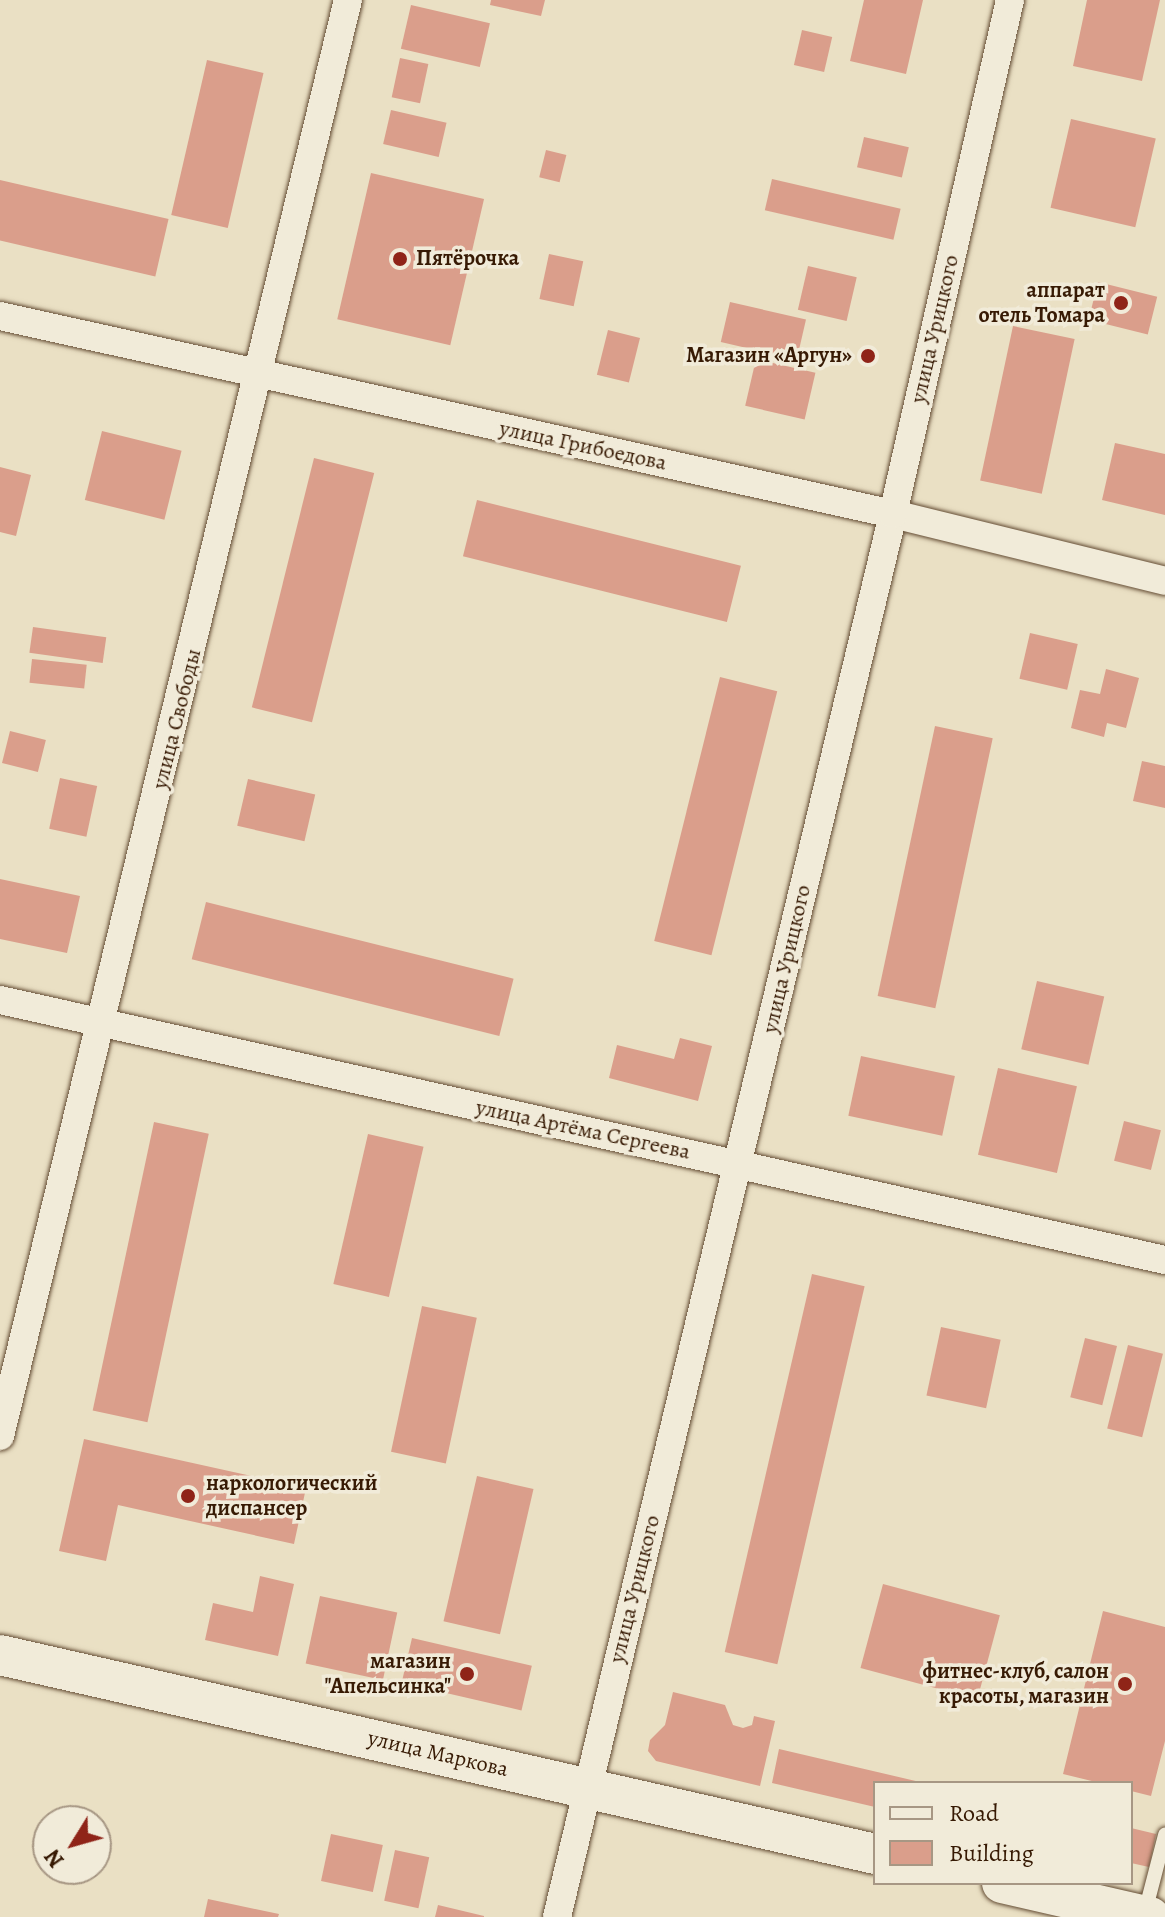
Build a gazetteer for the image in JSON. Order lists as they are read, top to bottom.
{
  "streets": {
    "street": [
      "улица Урицкого",
      "улица Грибоедова",
      "улица Свободы",
      "улица Артёма Сергеева",
      "улица Маркова"
    ]
  },
  "crossings": [
    ["улица Урицкого", "улица Грибоедова"],
    ["улица Урицкого", "улица Артёма Сергеева"],
    ["улица Урицкого", "улица Маркова"],
    ["улица Грибоедова", "улица Свободы"],
    ["улица Свободы", "улица Артёма Сергеева"]
  ],
  "places": [
    "Пятёрочка",
    "аппарат отель Томара",
    "Магазин «Аргун»",
    "наркологический диспансер",
    "магазин \"Апельсинка\"",
    "фитнес-клуб, салон красоты, магазин"
  ],
  "legend": ["Road", "Building"],
  "north": "bottom left"
}
